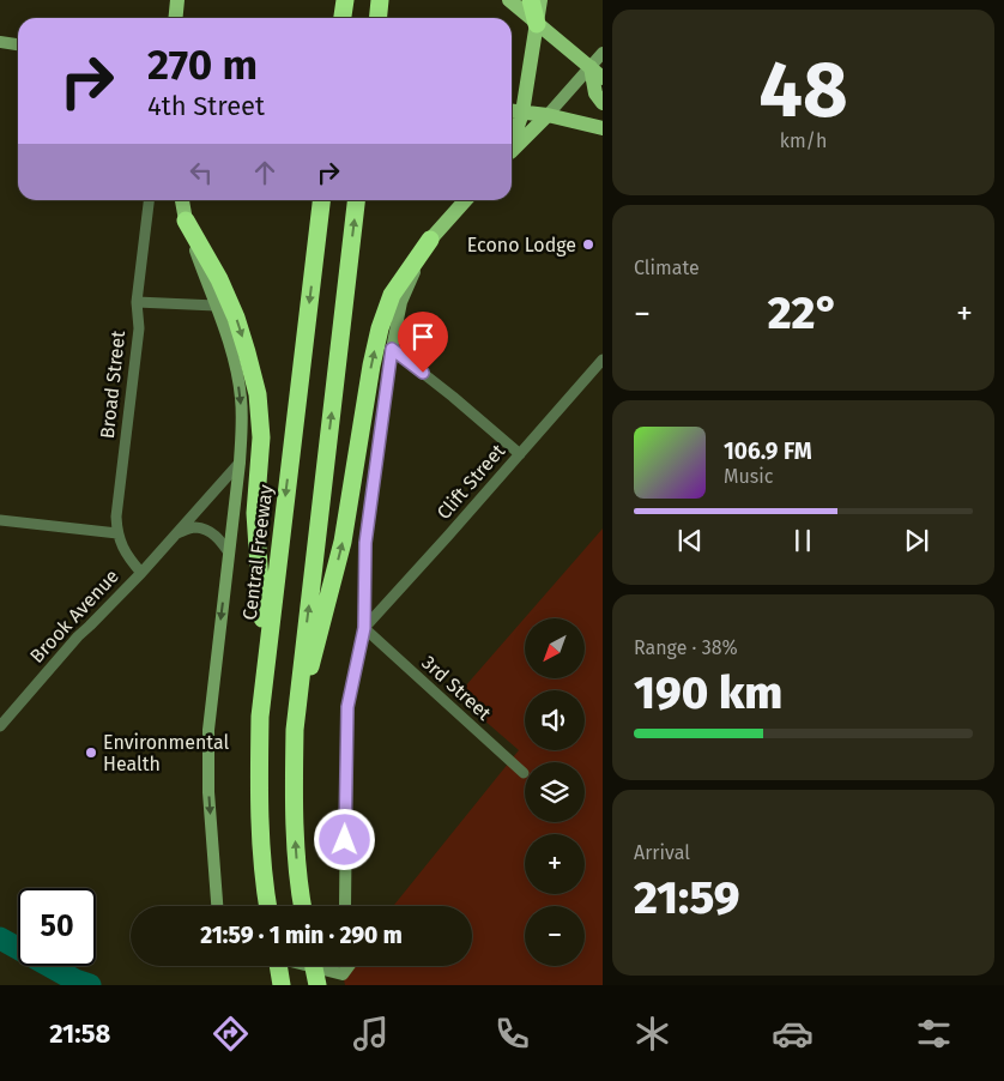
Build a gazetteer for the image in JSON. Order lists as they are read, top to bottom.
{
  "streets": {
    "highway": ["Central Freeway"],
    "street": [
      "Broad Street",
      "Clift Street",
      "Brook Avenue",
      "3rd Street"
    ]
  },
  "crossings": [
    ["Broad Street", "Brook Avenue"],
    ["Clift Street", "3rd Street"],
    ["Central Freeway", "Brook Avenue"]
  ],
  "places": ["Econo Lodge", "Environmental Health"],
  "north": "bottom left",
  "page": {
    "tile": [
      ["48", "km/h"],
      "Climate",
      ["Range · 38%", "190 km"],
      ["Arrival", "21:59"]
    ],
    "turn": ["270 m", "4th Street"],
    "heat": ["−", "22°", "+"],
    "song": ["106.9 FM", "Music"],
    "map_buttons": ["+", "−"],
    "limit": "50",
    "trip": "21:59 · 1 min · 290 m",
    "tabs": "21:58"
  }
}
